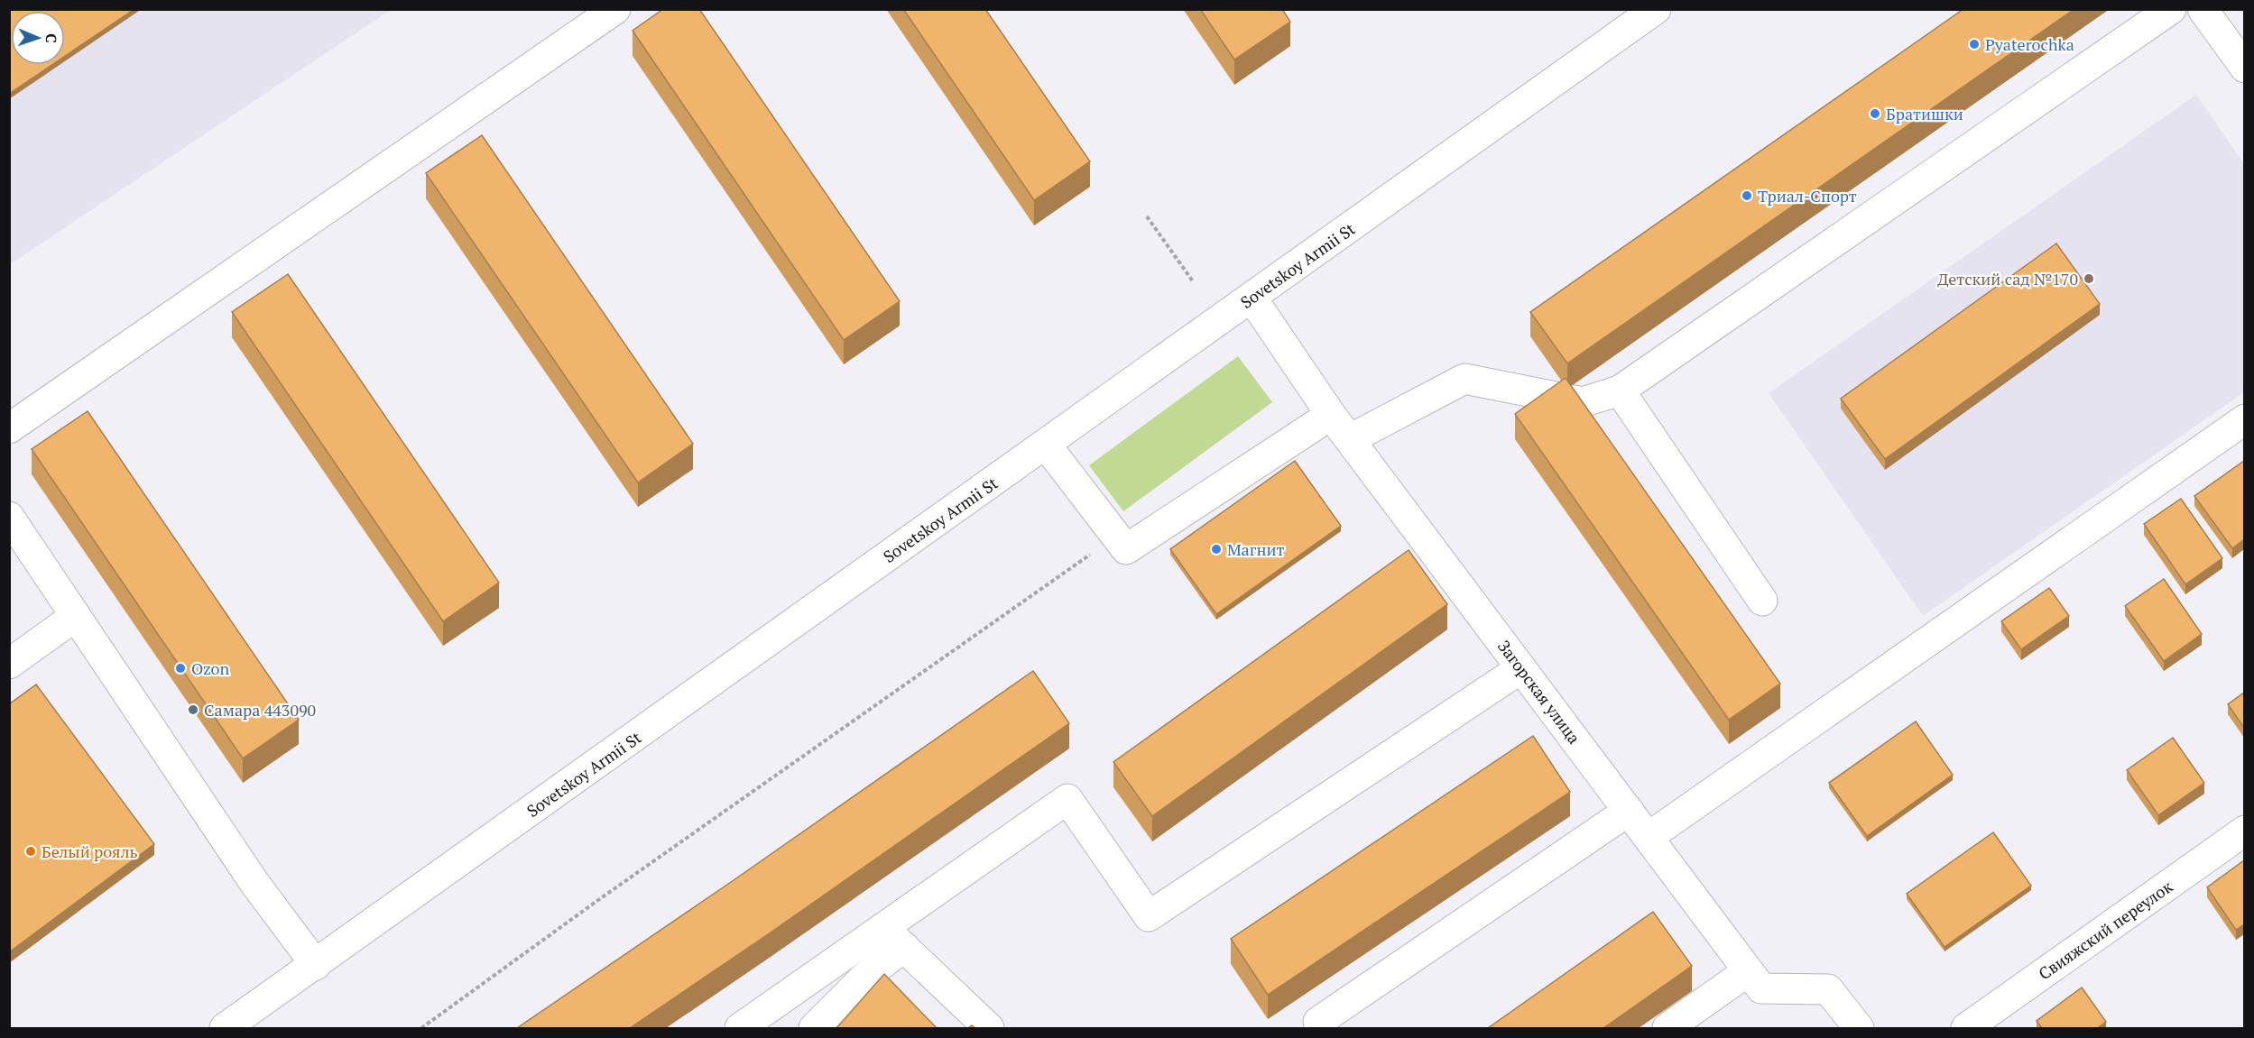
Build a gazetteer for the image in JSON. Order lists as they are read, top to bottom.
{
  "streets": {
    "street": ["Sovetskoy Armii St", "Загорская улица", "Свияжский переулок"]
  },
  "crossings": [
    ["Sovetskoy Armii St", "Загорская улица"]
  ],
  "places": [
    "Pyaterochka",
    "Братишки",
    "Триал-Спорт",
    "Детский сад №170",
    "Магнит",
    "Ozon",
    "Самара 443090",
    "Белый рояль"
  ],
  "north": "right"
}
